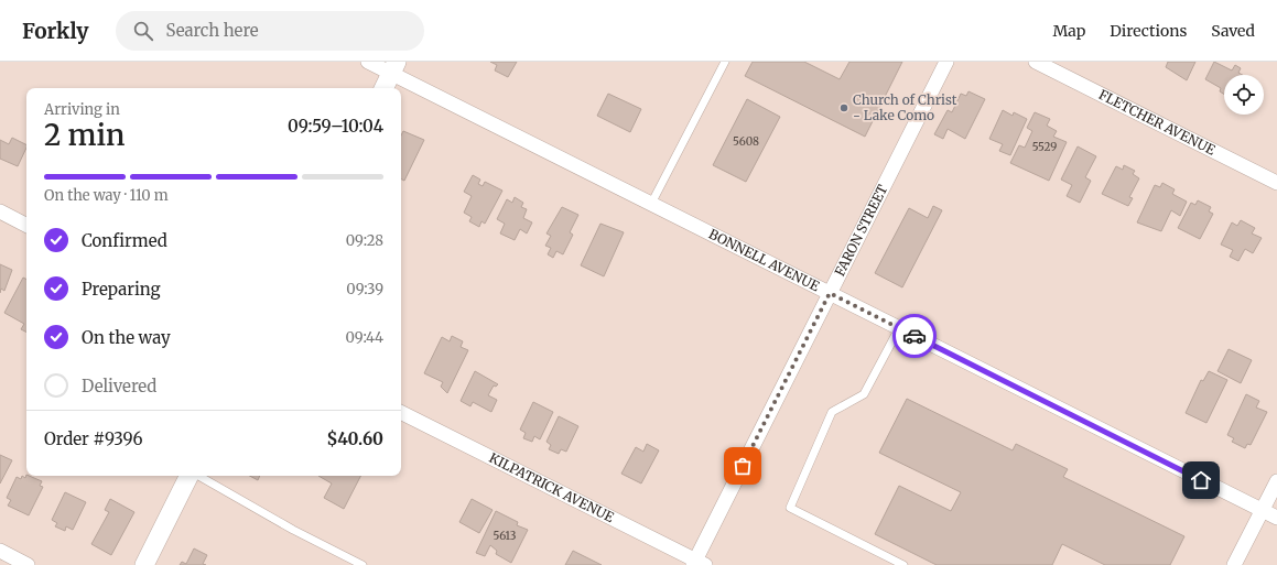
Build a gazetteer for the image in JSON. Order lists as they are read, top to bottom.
{
  "streets": {
    "street": [
      "FLETCHER AVENUE",
      "FARON STREET",
      "BONNELL AVENUE",
      "KILPATRICK AVENUE"
    ]
  },
  "crossings": [
    ["FARON STREET", "BONNELL AVENUE"],
    ["FARON STREET", "KILPATRICK AVENUE"]
  ],
  "places": ["Church of Christ - Lake Como"],
  "house_numbers": ["5608", "5529", "5613"],
  "page": {
    "header": "Forkly",
    "search": "Search here",
    "nav": ["Map", "Directions", "Saved"],
    "heading": ["2 min", "Arriving in", "09:59–10:04"],
    "panel": ["Order #9396", "$40.60"],
    "bar": "On the way · 110 m",
    "list": [
      ["Confirmed", "09:28"],
      ["Preparing", "09:39"],
      ["On the way", "09:44"],
      "Delivered"
    ]
  }
}
